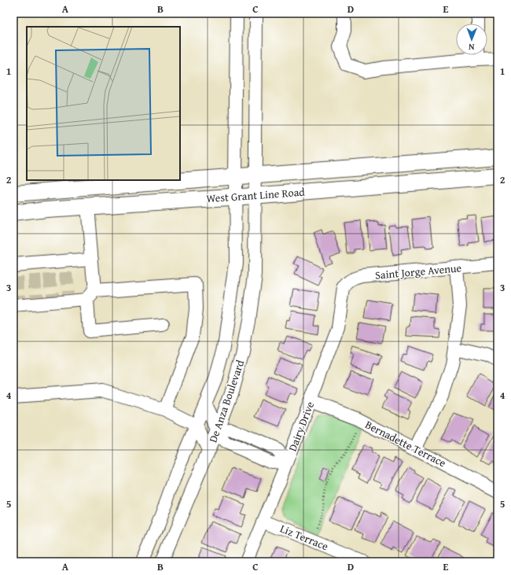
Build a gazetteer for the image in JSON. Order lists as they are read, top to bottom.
{
  "streets": {
    "main road": ["West Grant Line Road"],
    "street": [
      "Saint Jorge Avenue",
      "De Anza Boulevard",
      "Dairy Drive",
      "Bernadette Terrace",
      "Liz Terrace"
    ]
  },
  "crossings": [
    ["West Grant Line Road", "De Anza Boulevard"],
    ["Saint Jorge Avenue", "Dairy Drive"],
    ["Dairy Drive", "Bernadette Terrace"],
    ["Dairy Drive", "Liz Terrace"]
  ],
  "north": "bottom",
  "grid": {
    "columns": [
      "A",
      "B",
      "C",
      "D",
      "E"
    ],
    "rows": [
      "1",
      "2",
      "3",
      "4",
      "5"
    ]
  }
}
